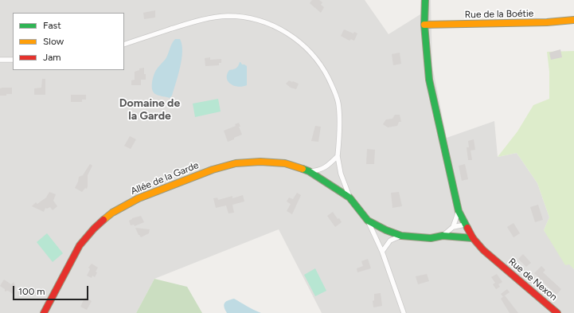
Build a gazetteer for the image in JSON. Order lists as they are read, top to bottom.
{
  "streets": {
    "street": ["Rue de la Boétie", "Allée de la Garde", "Rue de Nexon"]
  },
  "crossings": [
    ["Rue de la Boétie", "Rue de Nexon"],
    ["Allée de la Garde", "Rue de Nexon"]
  ],
  "districts": ["Domaine de la Garde"],
  "legend": ["Fast", "Slow", "Jam"],
  "scale_bar": "100 m"
}
